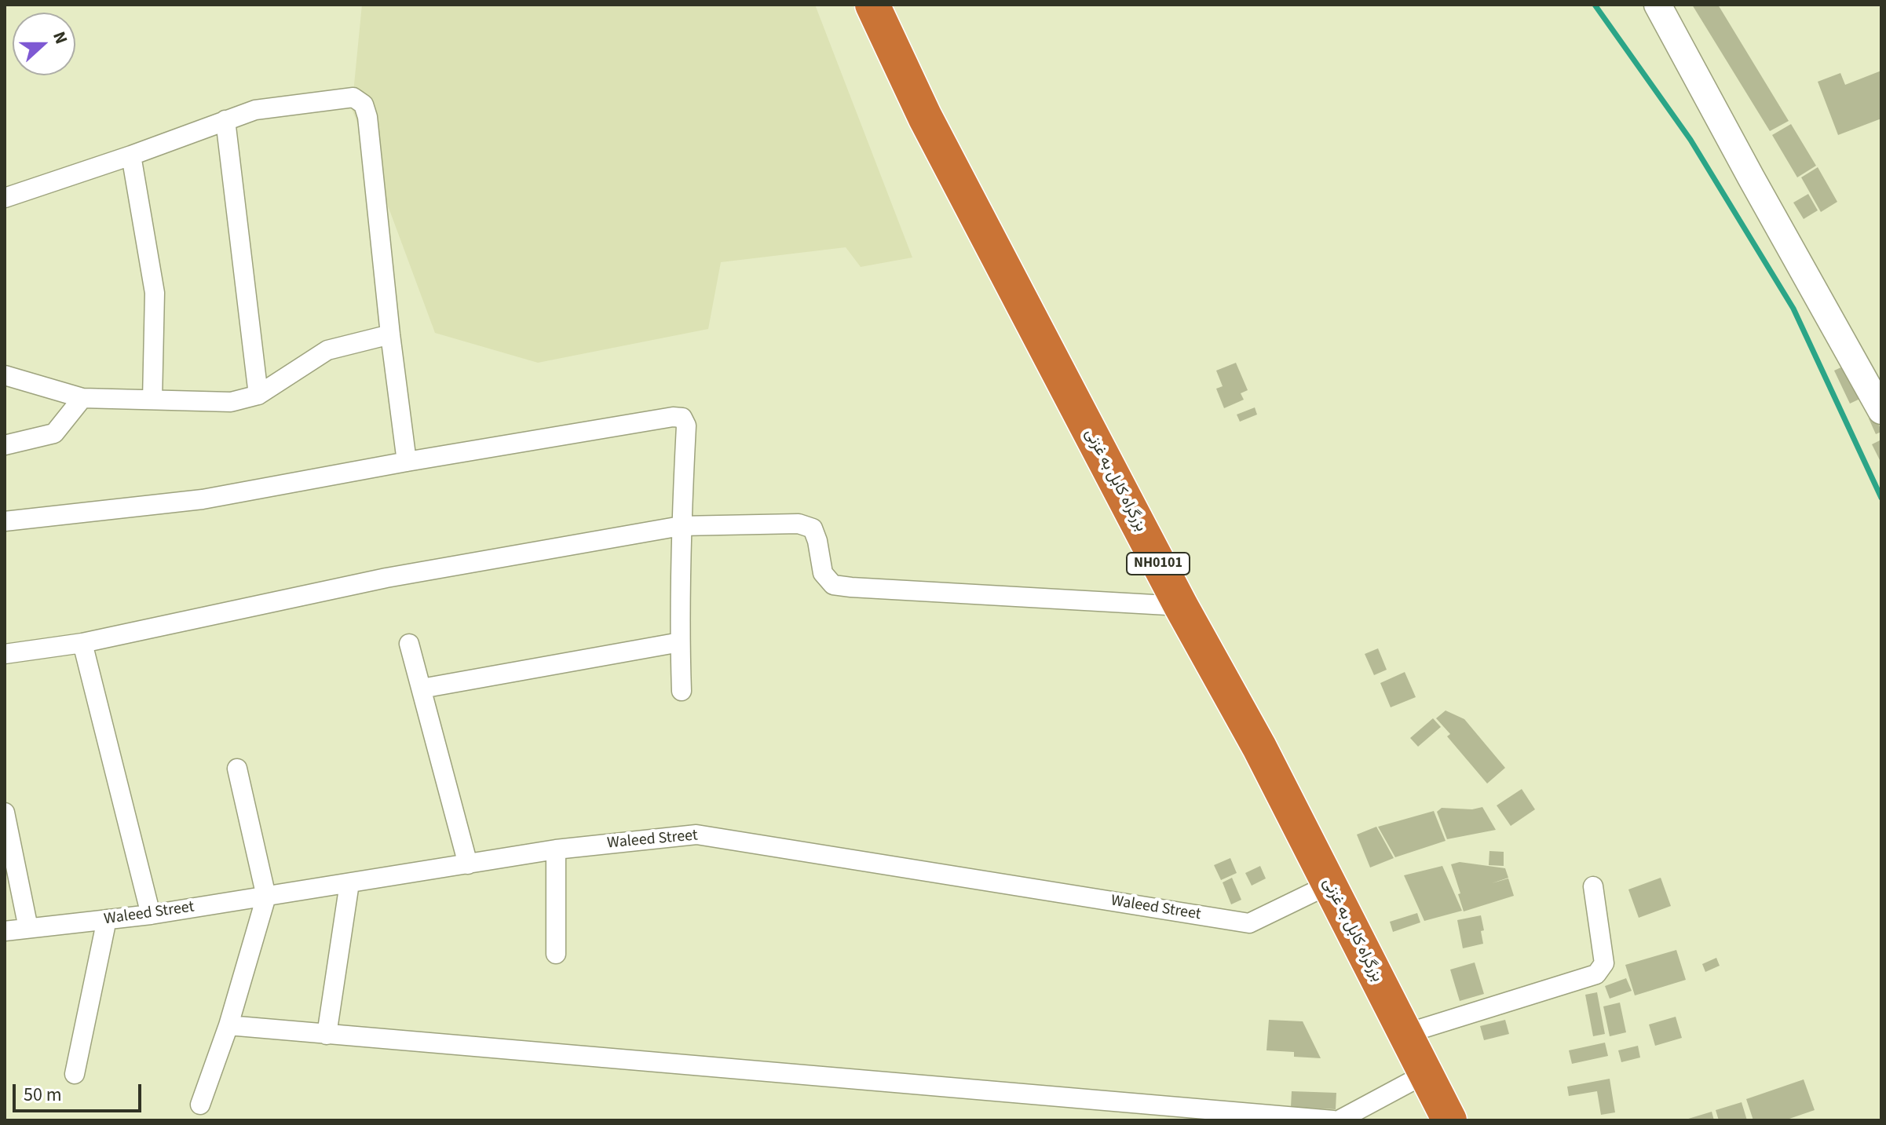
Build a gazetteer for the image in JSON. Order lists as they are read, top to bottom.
{
  "streets": {
    "highway": ["بزرگراه کابل به غزنی", "NH0101"],
    "street": ["Waleed Street"]
  },
  "crossings": [
    ["بزرگراه کابل به غزنی", "Waleed Street"]
  ],
  "scale_bar": "50 m",
  "north": "right"
}
